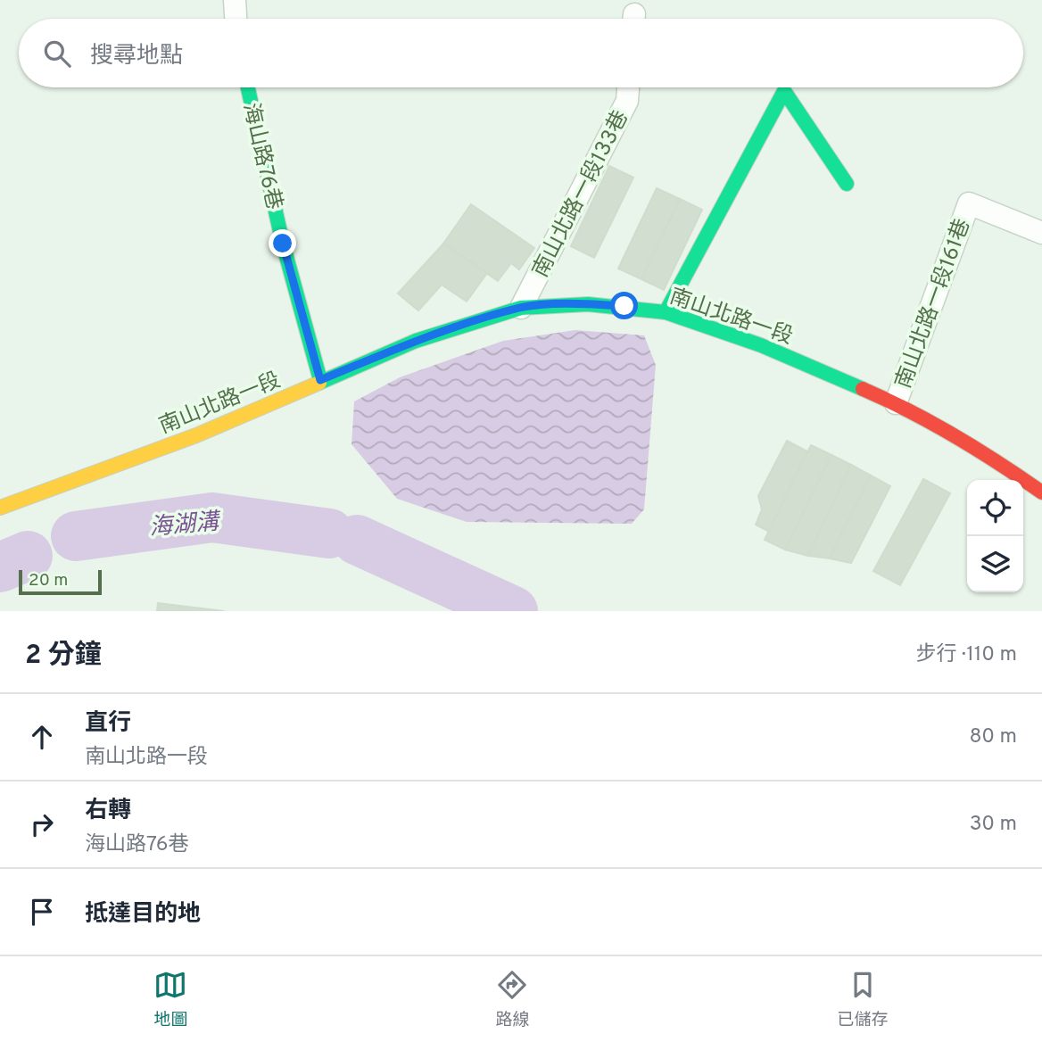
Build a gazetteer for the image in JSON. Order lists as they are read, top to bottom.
{
  "streets": {
    "street": [
      "海山路76巷",
      "南山北路一段133巷",
      "南山北路一段161巷",
      "南山北路一段"
    ]
  },
  "crossings": [
    ["海山路76巷", "南山北路一段"],
    ["南山北路一段133巷", "南山北路一段"],
    ["南山北路一段161巷", "南山北路一段"]
  ],
  "water": ["海湖溝"],
  "scale_bar": "20 m",
  "page": {
    "search": "搜尋地點",
    "scale": "20 m",
    "heading": ["2 分鐘", "步行 · 110 m"],
    "list": [
      ["直行", "南山北路一段", "80 m"],
      ["右轉", "海山路76巷", "30 m"],
      "抵達目的地"
    ],
    "nav": ["地圖", "路線", "已儲存"]
  }
}
